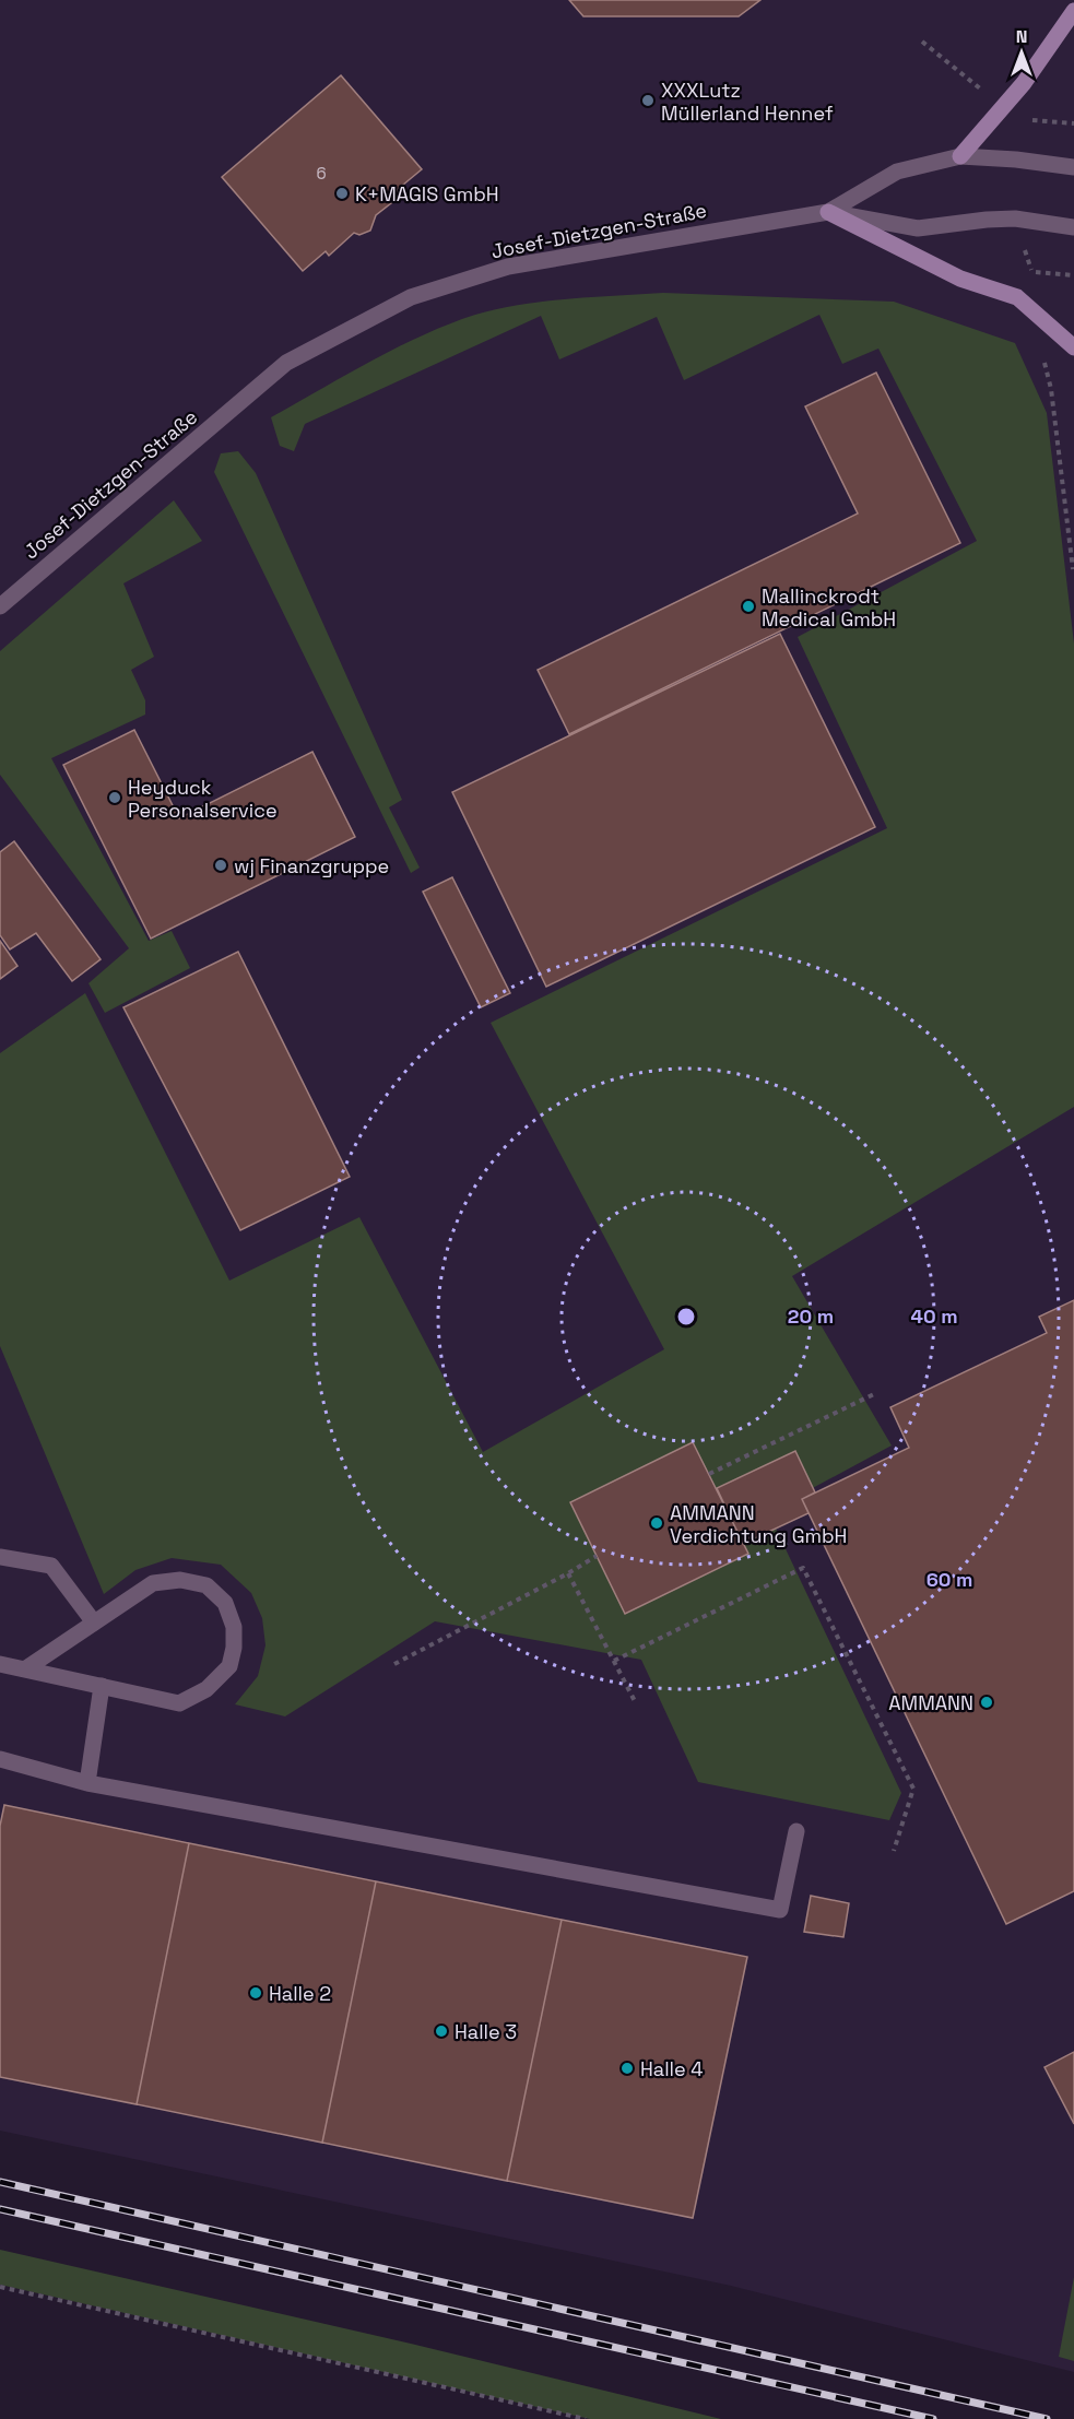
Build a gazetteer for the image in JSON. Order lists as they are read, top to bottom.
{
  "streets": {
    "street": ["Josef-Dietzgen-Straße"]
  },
  "places": [
    "XXXLutz Müllerland Hennef",
    "K+MAGIS GmbH",
    "Mallinckrodt Medical GmbH",
    "Heyduck Personalservice",
    "wj Finanzgruppe",
    "AMMANN Verdichtung GmbH",
    "AMMANN",
    "Halle 2",
    "Halle 3",
    "Halle 4"
  ],
  "house_numbers": ["6"],
  "north": "top",
  "rings": ["20 m", "40 m", "60 m"]
}
